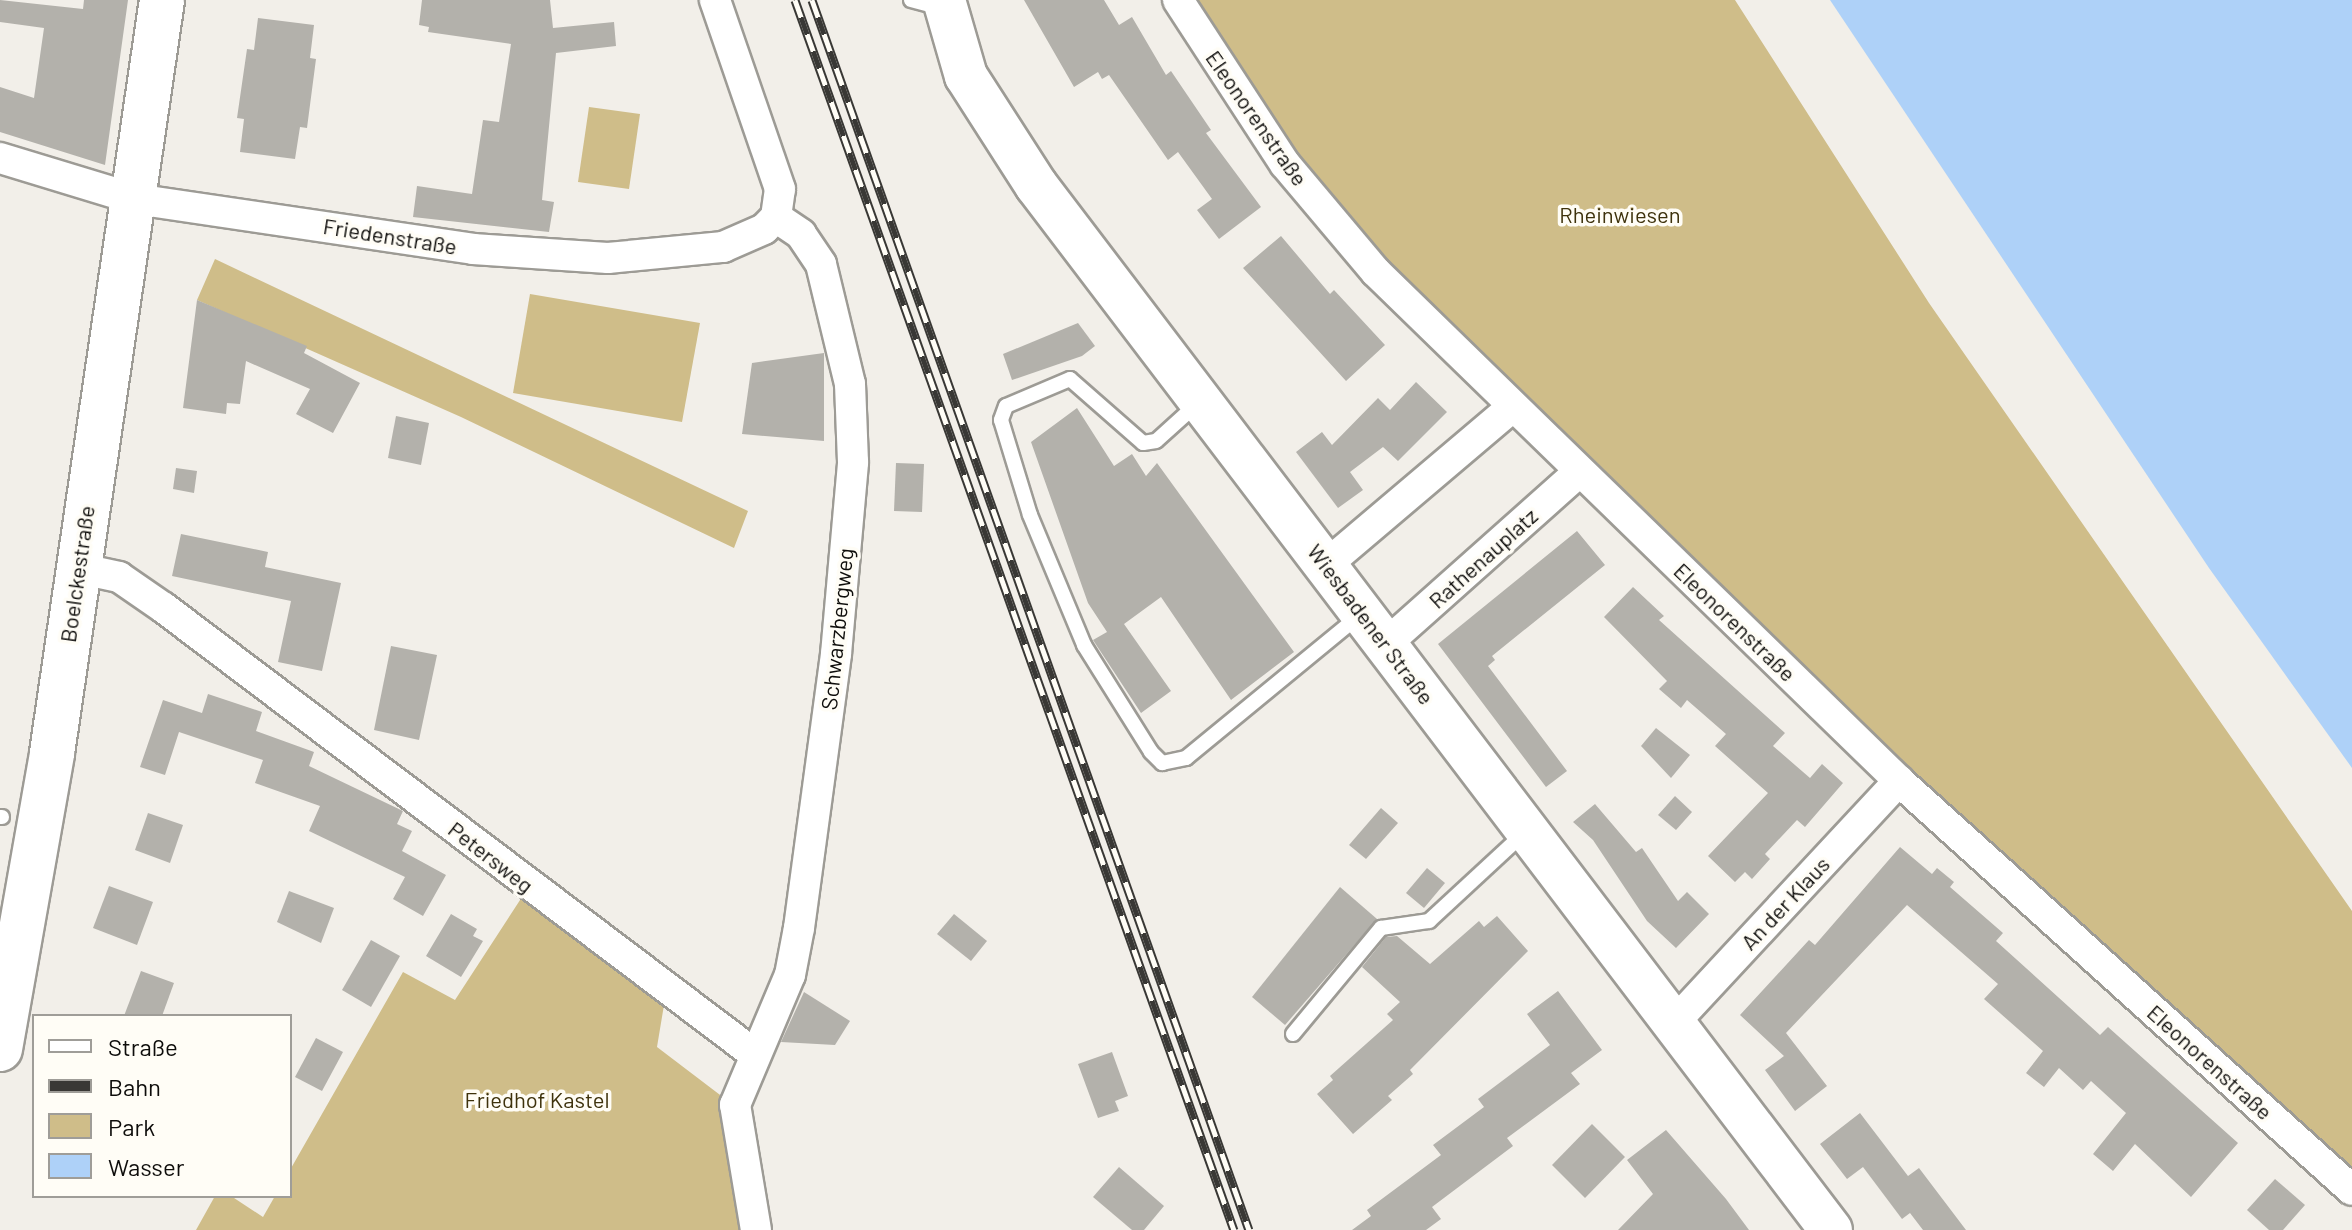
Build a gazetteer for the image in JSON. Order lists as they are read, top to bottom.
{
  "streets": {
    "main road": ["Boelckestraße", "Wiesbadener Straße"],
    "street": [
      "Eleonorenstraße",
      "Friedenstraße",
      "Rathenauplatz",
      "Schwarzbergweg",
      "Petersweg",
      "An der Klaus"
    ]
  },
  "crossings": [
    ["Eleonorenstraße", "Rathenauplatz"],
    ["Eleonorenstraße", "An der Klaus"],
    ["Friedenstraße", "Boelckestraße"],
    ["Friedenstraße", "Schwarzbergweg"],
    ["Rathenauplatz", "Wiesbadener Straße"],
    ["Boelckestraße", "Petersweg"],
    ["Wiesbadener Straße", "An der Klaus"],
    ["Schwarzbergweg", "Petersweg"]
  ],
  "parks": ["Rheinwiesen", "Friedhof Kastel"],
  "legend": [
    "Straße",
    "Bahn",
    "Park",
    "Wasser"
  ]
}
